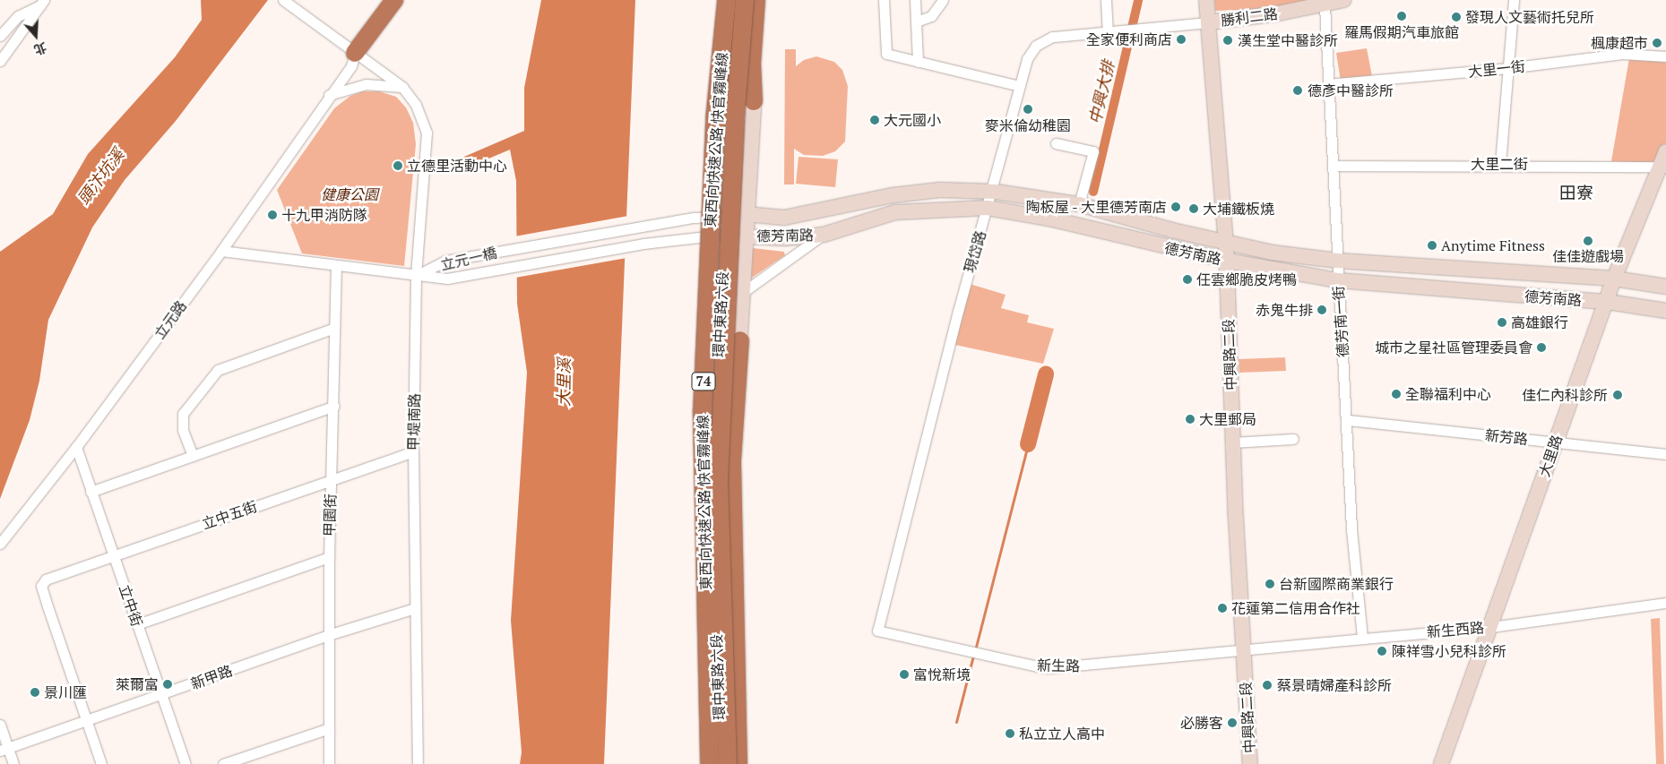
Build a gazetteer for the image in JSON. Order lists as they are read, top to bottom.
{
  "streets": {
    "highway": ["東西向快速公路 快官霧峰線", "74"],
    "street": [
      "勝利二路",
      "大里一街",
      "大里二街",
      "德芳南路",
      "現岱路",
      "立元一橋",
      "環中東路六段",
      "立元路",
      "德芳南一街",
      "中興路二段",
      "甲堤南路",
      "新芳路",
      "大里路",
      "立中五街",
      "甲園街",
      "立中街",
      "新生西路",
      "新生路",
      "新甲路"
    ]
  },
  "crossings": [
    ["勝利二路", "現岱路"],
    ["勝利二路", "德芳南一街"],
    ["勝利二路", "中興路二段"],
    ["大里一街", "德芳南一街"],
    ["東西向快速公路 快官霧峰線", "環中東路六段"],
    ["大里二街", "德芳南一街"],
    ["大里二街", "大里路"],
    ["德芳南路", "現岱路"],
    ["德芳南路", "立元一橋"],
    ["德芳南路", "環中東路六段"],
    ["德芳南路", "德芳南一街"],
    ["德芳南路", "中興路二段"],
    ["德芳南路", "大里路"],
    ["現岱路", "中興路二段"],
    ["現岱路", "新生路"],
    ["立元一橋", "環中東路六段"],
    ["立元一橋", "甲堤南路"],
    ["立元路", "立中街"],
    ["德芳南一街", "新芳路"],
    ["德芳南一街", "新生西路"],
    ["中興路二段", "新生西路"],
    ["中興路二段", "新生路"],
    ["甲堤南路", "立中五街"],
    ["甲堤南路", "新甲路"],
    ["新芳路", "大里路"],
    ["大里路", "新生西路"],
    ["立中五街", "甲園街"],
    ["立中五街", "立中街"],
    ["立中五街", "新甲路"],
    ["甲園街", "新甲路"],
    ["立中街", "新甲路"],
    ["新生西路", "新生路"]
  ],
  "districts": ["田寮"],
  "water": ["中興大排", "頭汴坑溪", "大里溪"],
  "parks": ["健康公園"],
  "places": [
    "羅馬假期汽車旅館",
    "發現人文藝術托兒所",
    "全家便利商店",
    "漢生堂中醫診所",
    "楓康超市",
    "德彥中醫診所",
    "麥米倫幼稚園",
    "大元國小",
    "立德里活動中心",
    "陶板屋 - 大里德芳南店",
    "大埔鐵板燒",
    "十九甲消防隊",
    "佳佳遊戲場",
    "Anytime Fitness",
    "任雲鄉脆皮烤鴨",
    "赤鬼牛排",
    "高雄銀行",
    "城市之星社區管理委員會",
    "全聯福利中心",
    "佳仁內科診所",
    "大里郵局",
    "台新國際商業銀行",
    "花蓮第二信用合作社",
    "陳祥雪小兒科診所",
    "富悅新境",
    "萊爾富",
    "蔡景晴婦產科診所",
    "景川匯",
    "必勝客",
    "私立立人高中"
  ],
  "north": "bottom"
}
